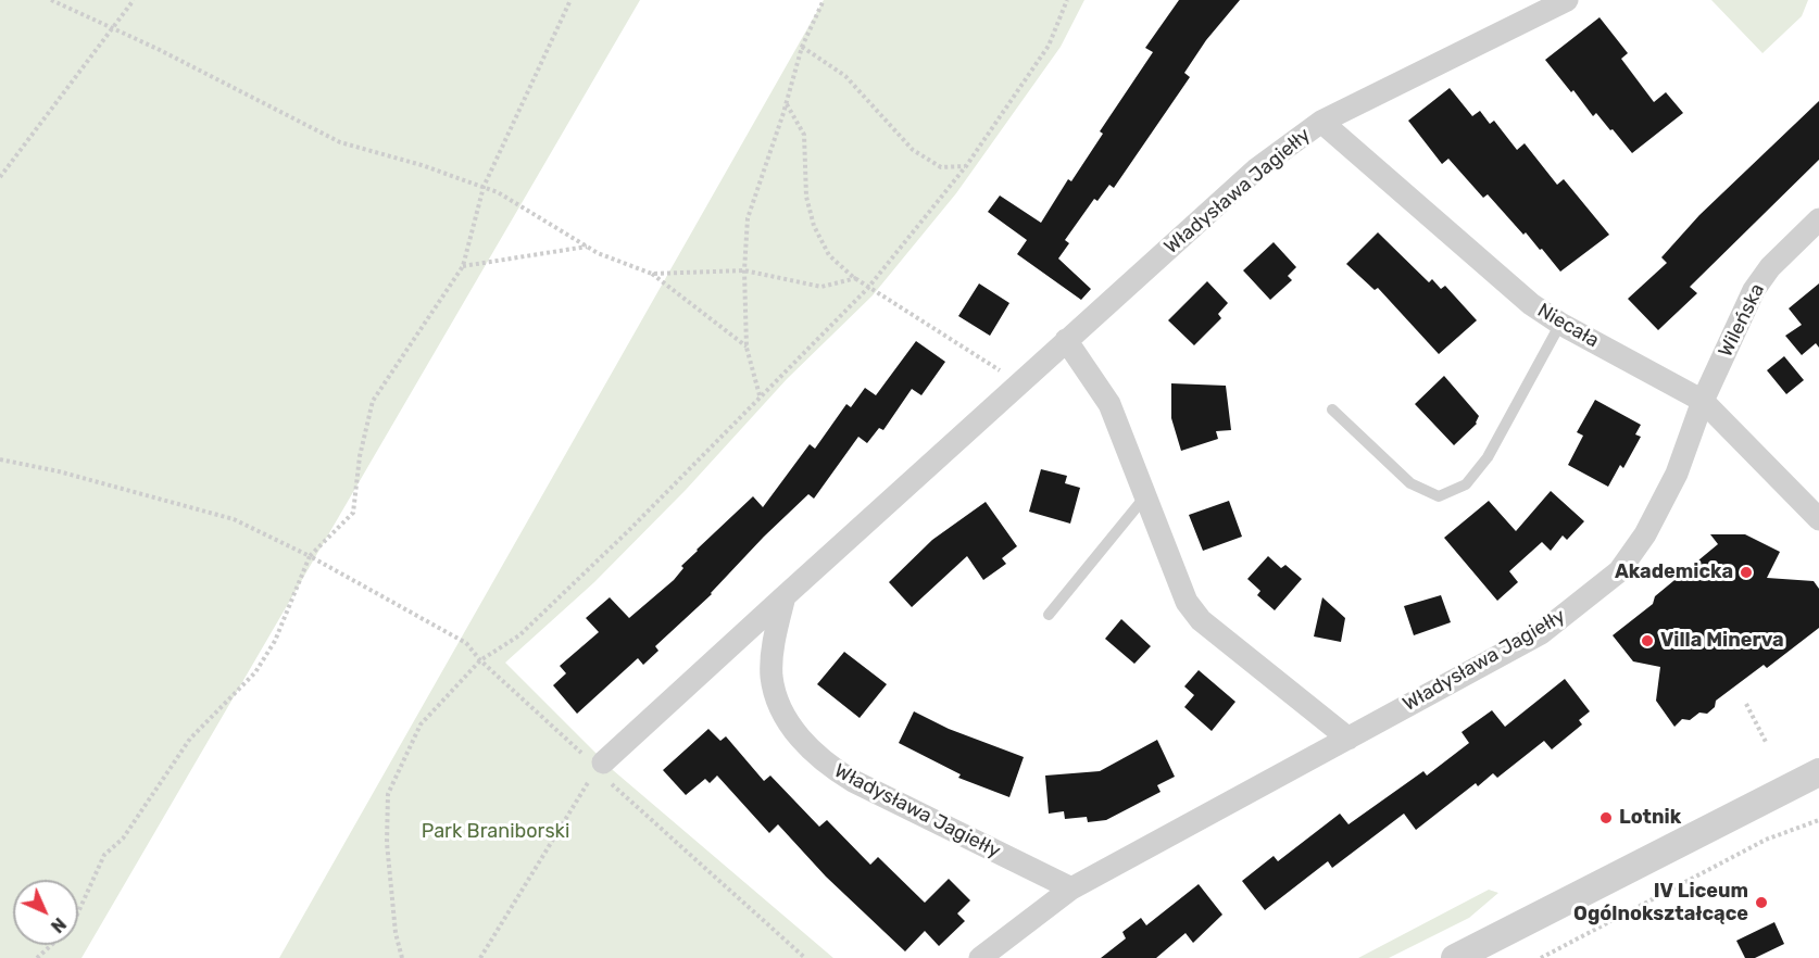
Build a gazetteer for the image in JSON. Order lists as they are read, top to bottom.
{
  "streets": {
    "street": ["Władysława Jagiełły", "Wileńska", "Niecała"]
  },
  "crossings": [
    ["Władysława Jagiełły", "Wileńska"],
    ["Władysława Jagiełły", "Niecała"],
    ["Wileńska", "Niecała"]
  ],
  "parks": ["Park Braniborski"],
  "places": [
    "Akademicka",
    "Villa Minerva",
    "Lotnik",
    "IV Liceum Ogólnokształcące"
  ],
  "north": "bottom right"
}
